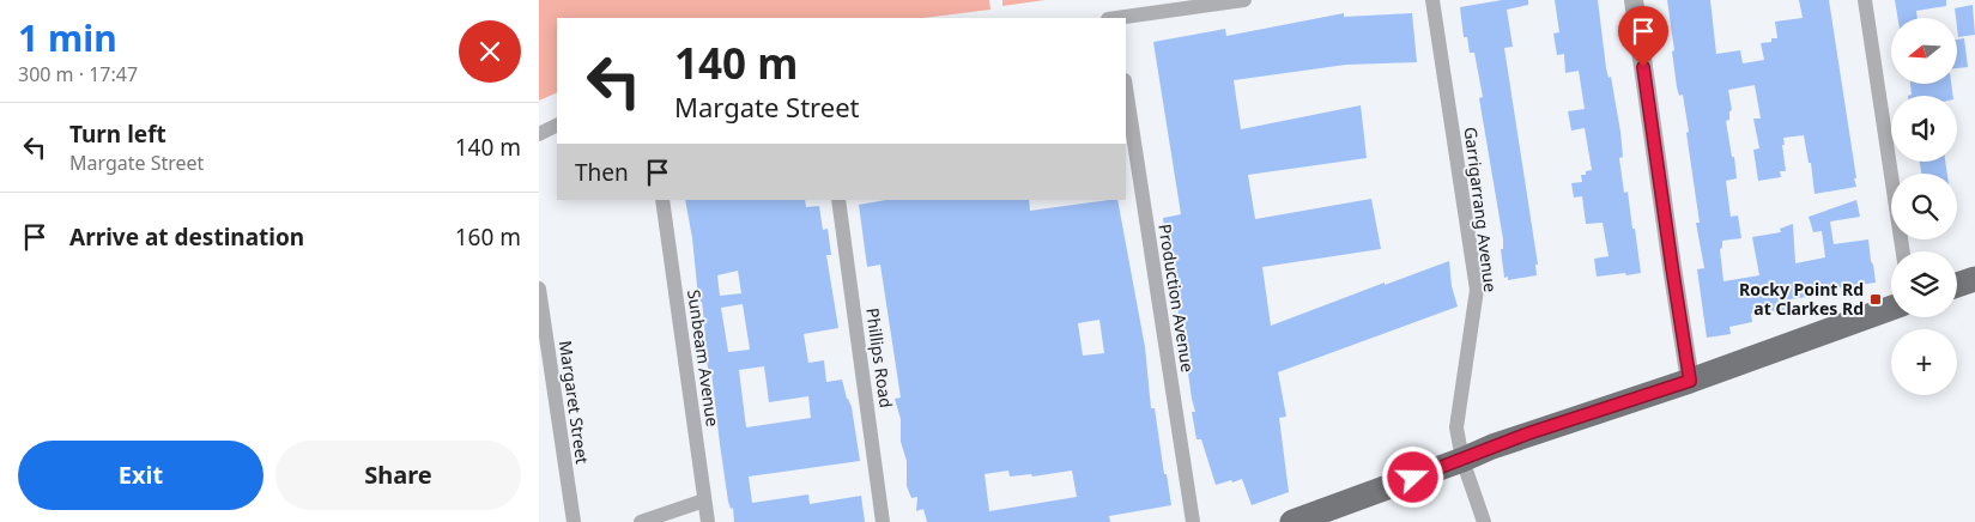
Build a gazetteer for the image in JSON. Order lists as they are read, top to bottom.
{
  "streets": {
    "street": [
      "Garrigarrang Avenue",
      "Production Avenue",
      "Sunbeam Avenue",
      "Phillips Road",
      "Margaret Street"
    ]
  },
  "places": {
    "transit": ["Rocky Point Rd at Clarkes Rd"]
  },
  "north": "left",
  "page": {
    "heading": ["1 min", "300 m · 17:47"],
    "map_buttons": "+",
    "turn": ["140 m", "Margate Street"],
    "list": [
      {
        "name": "Turn left",
        "note": "Margate Street",
        "value": "140 m"
      },
      {
        "name": "Arrive at destination",
        "value": "160 m"
      }
    ],
    "then": "Then",
    "buttons": ["Exit", "Share"]
  }
}
